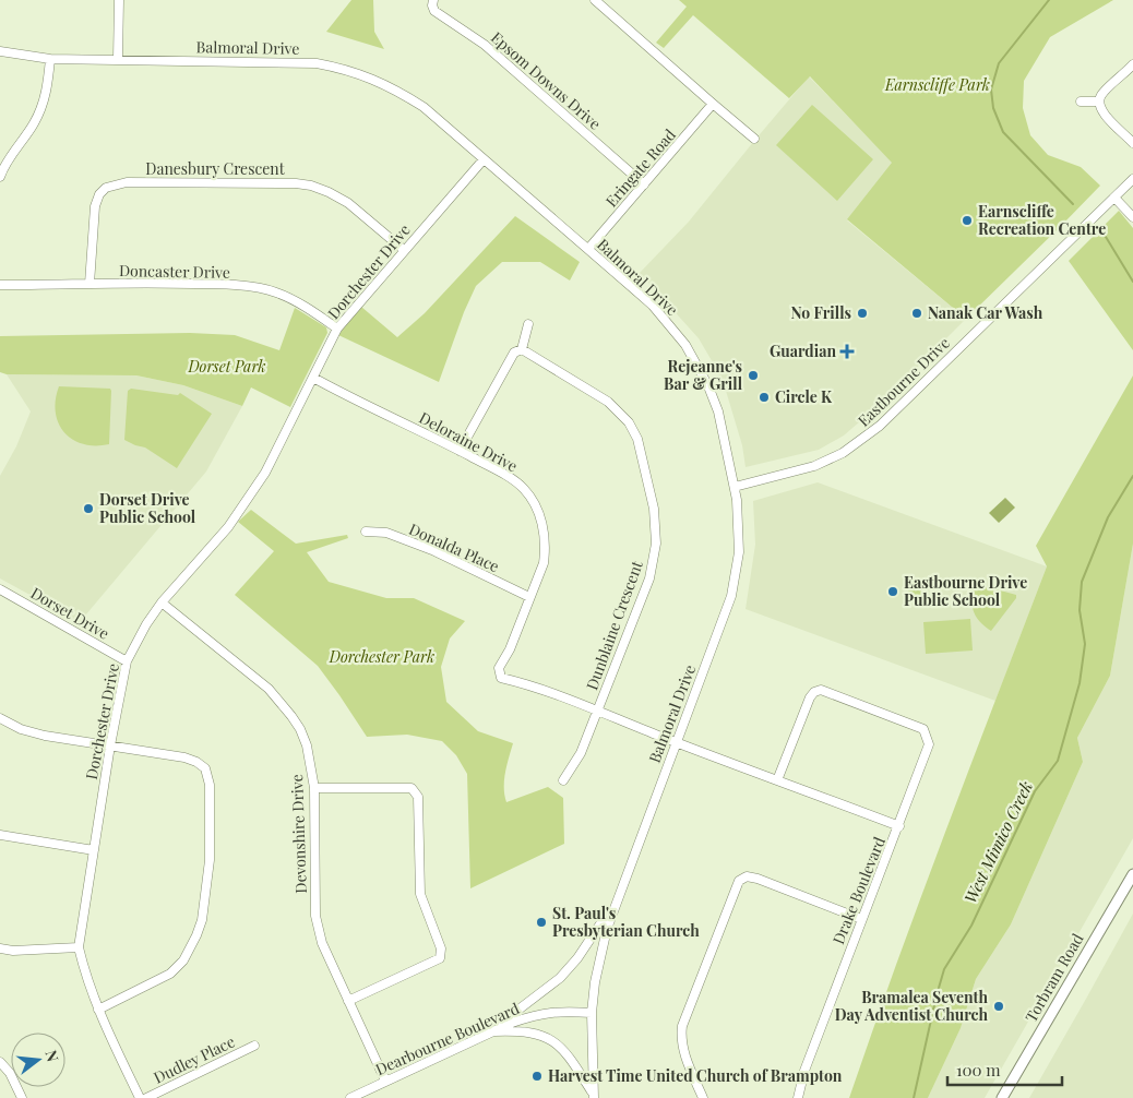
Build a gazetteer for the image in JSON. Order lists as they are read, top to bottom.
{
  "streets": {
    "main road": ["Torbram Road"],
    "street": [
      "Balmoral Drive",
      "Epsom Downs Drive",
      "Eringate Road",
      "Danesbury Crescent",
      "Doncaster Drive",
      "Dorchester Drive",
      "Eastbourne Drive",
      "Deloraine Drive",
      "Donalda Place",
      "Dorset Drive",
      "Dunblaine Crescent",
      "Devonshire Drive",
      "Drake Boulevard",
      "Dearbourne Boulevard",
      "Dudley Place"
    ]
  },
  "crossings": [
    ["Balmoral Drive", "Eringate Road"],
    ["Balmoral Drive", "Dorchester Drive"],
    ["Balmoral Drive", "Eastbourne Drive"],
    ["Balmoral Drive", "Deloraine Drive"],
    ["Balmoral Drive", "Drake Boulevard"],
    ["Balmoral Drive", "Dearbourne Boulevard"],
    ["Epsom Downs Drive", "Eringate Road"],
    ["Danesbury Crescent", "Doncaster Drive"],
    ["Danesbury Crescent", "Dorchester Drive"],
    ["Doncaster Drive", "Dorchester Drive"],
    ["Dorchester Drive", "Deloraine Drive"],
    ["Dorchester Drive", "Dorset Drive"],
    ["Dorchester Drive", "Devonshire Drive"],
    ["Deloraine Drive", "Donalda Place"],
    ["Deloraine Drive", "Dunblaine Crescent"],
    ["Deloraine Drive", "Drake Boulevard"],
    ["Devonshire Drive", "Dearbourne Boulevard"]
  ],
  "water": ["West Mimico Creek"],
  "parks": ["Earnscliffe Park", "Dorset Park", "Dorchester Park"],
  "places": {
    "other": [
      "Earnscliffe Recreation Centre",
      "No Frills",
      "Nanak Car Wash",
      "Rejeanne's Bar & Grill",
      "Circle K",
      "Dorset Drive Public School",
      "Eastbourne Drive Public School",
      "St. Paul's Presbyterian Church",
      "Bramalea Seventh Day Adventist Church",
      "Harvest Time United Church of Brampton"
    ],
    "health": ["Guardian"]
  },
  "scale_bar": "100 m",
  "north": "right"
}
